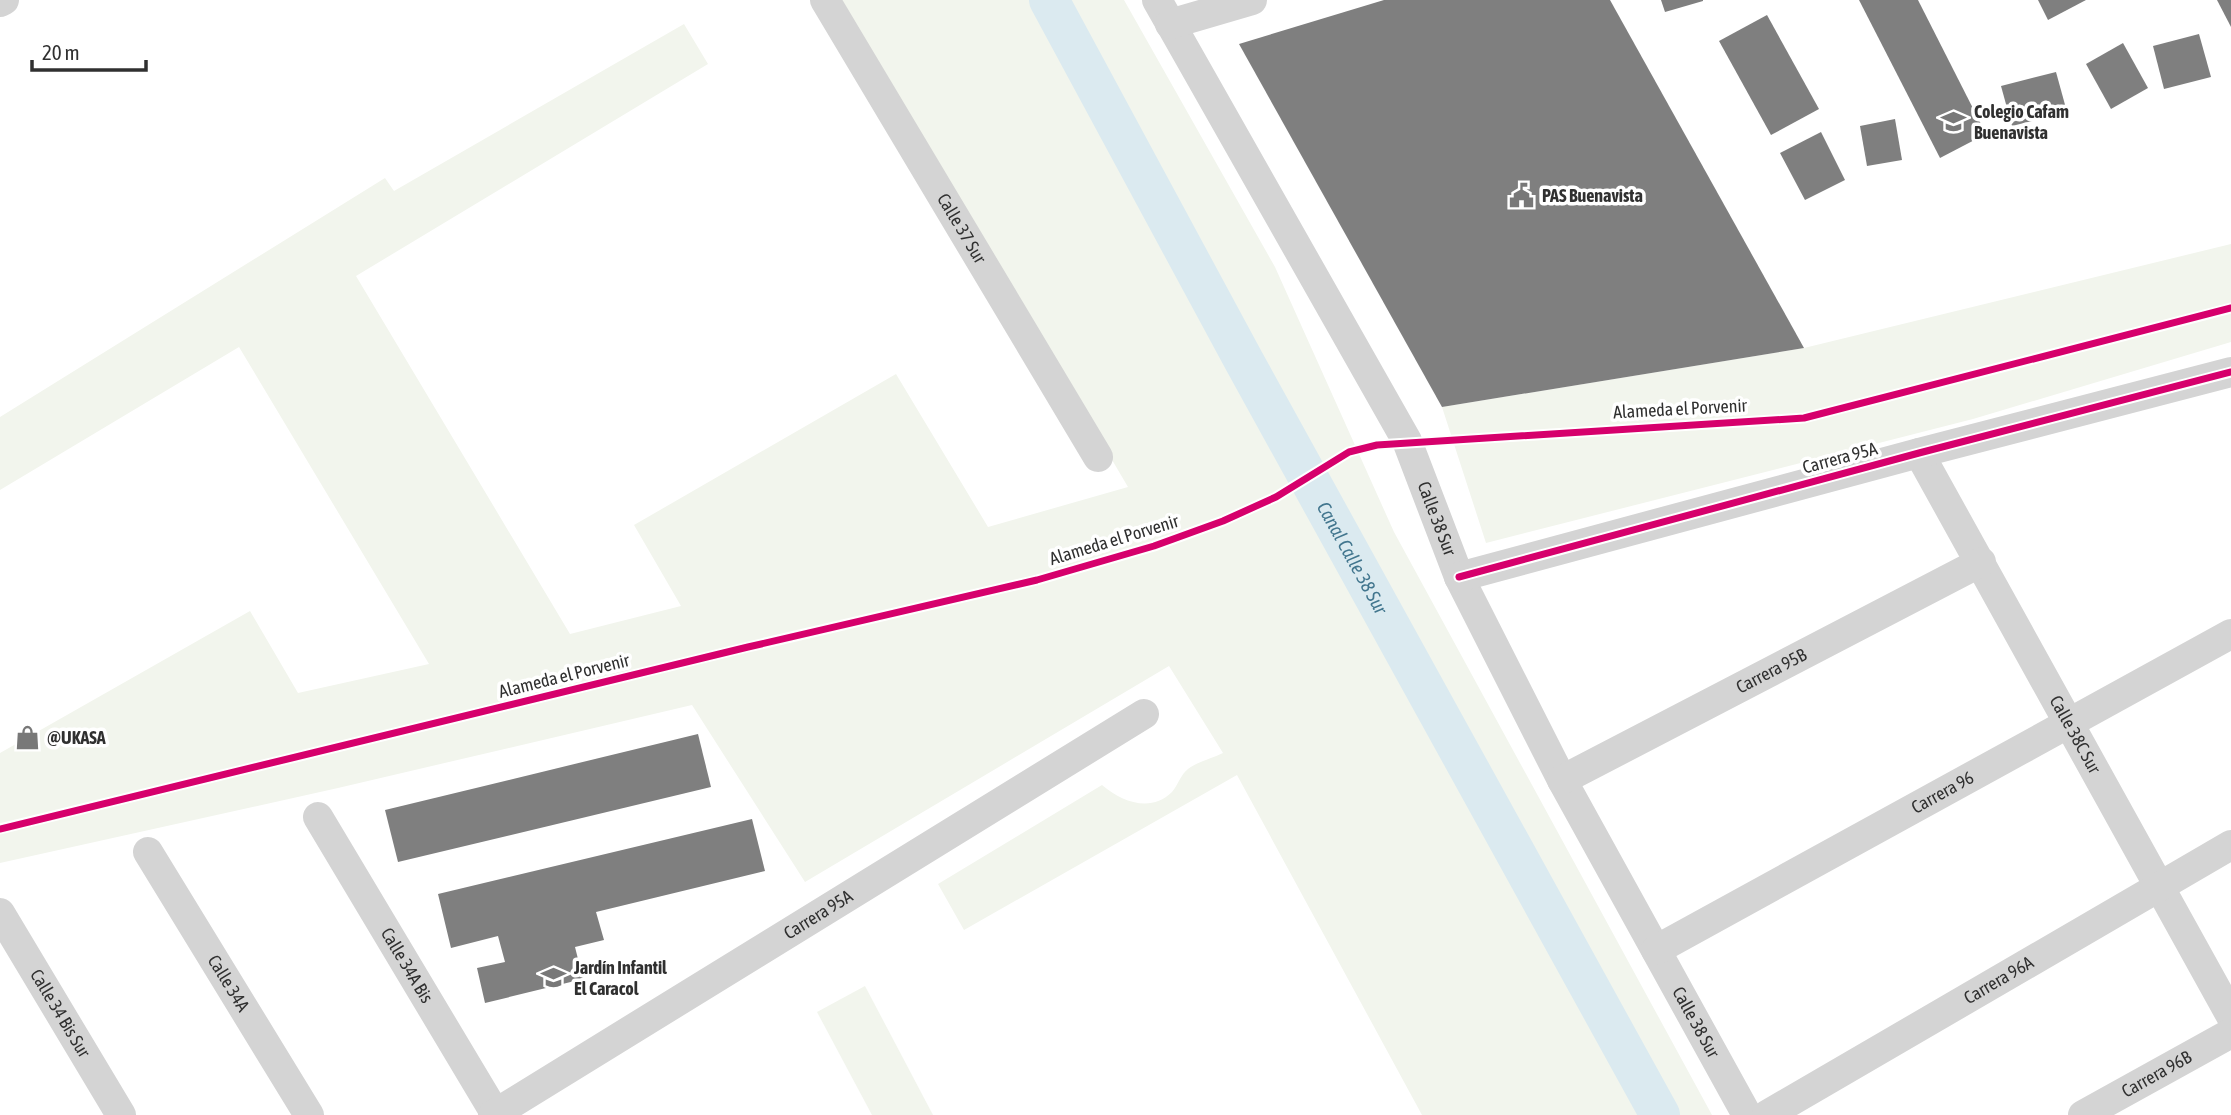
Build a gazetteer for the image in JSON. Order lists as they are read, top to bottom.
{
  "streets": {
    "street": [
      "Calle 37 Sur",
      "Carrera 95A",
      "Calle 38 Sur",
      "Carrera 95B",
      "Calle 38C Sur",
      "Carrera 96",
      "Calle 34A Bis",
      "Carrera 96A",
      "Calle 34A",
      "Calle 34 Bis Sur",
      "Carrera 96B"
    ],
    "cycle path": ["Alameda el Porvenir"]
  },
  "crossings": [
    ["Carrera 95A", "Calle 38 Sur"],
    ["Carrera 95A", "Calle 38C Sur"],
    ["Carrera 95A", "Calle 34A Bis"],
    ["Calle 38 Sur", "Carrera 95B"],
    ["Calle 38 Sur", "Carrera 96"],
    ["Carrera 95B", "Calle 38C Sur"],
    ["Calle 38C Sur", "Carrera 96"],
    ["Calle 38C Sur", "Carrera 96A"]
  ],
  "water": ["Canal Calle 38 Sur"],
  "places": {
    "school or university": ["Colegio Cafam Buenavista", "Jardín Infantil El Caracol"],
    "public building": ["PAS Buenavista"],
    "shop": ["@UKASA"]
  },
  "scale_bar": "20 m"
}
